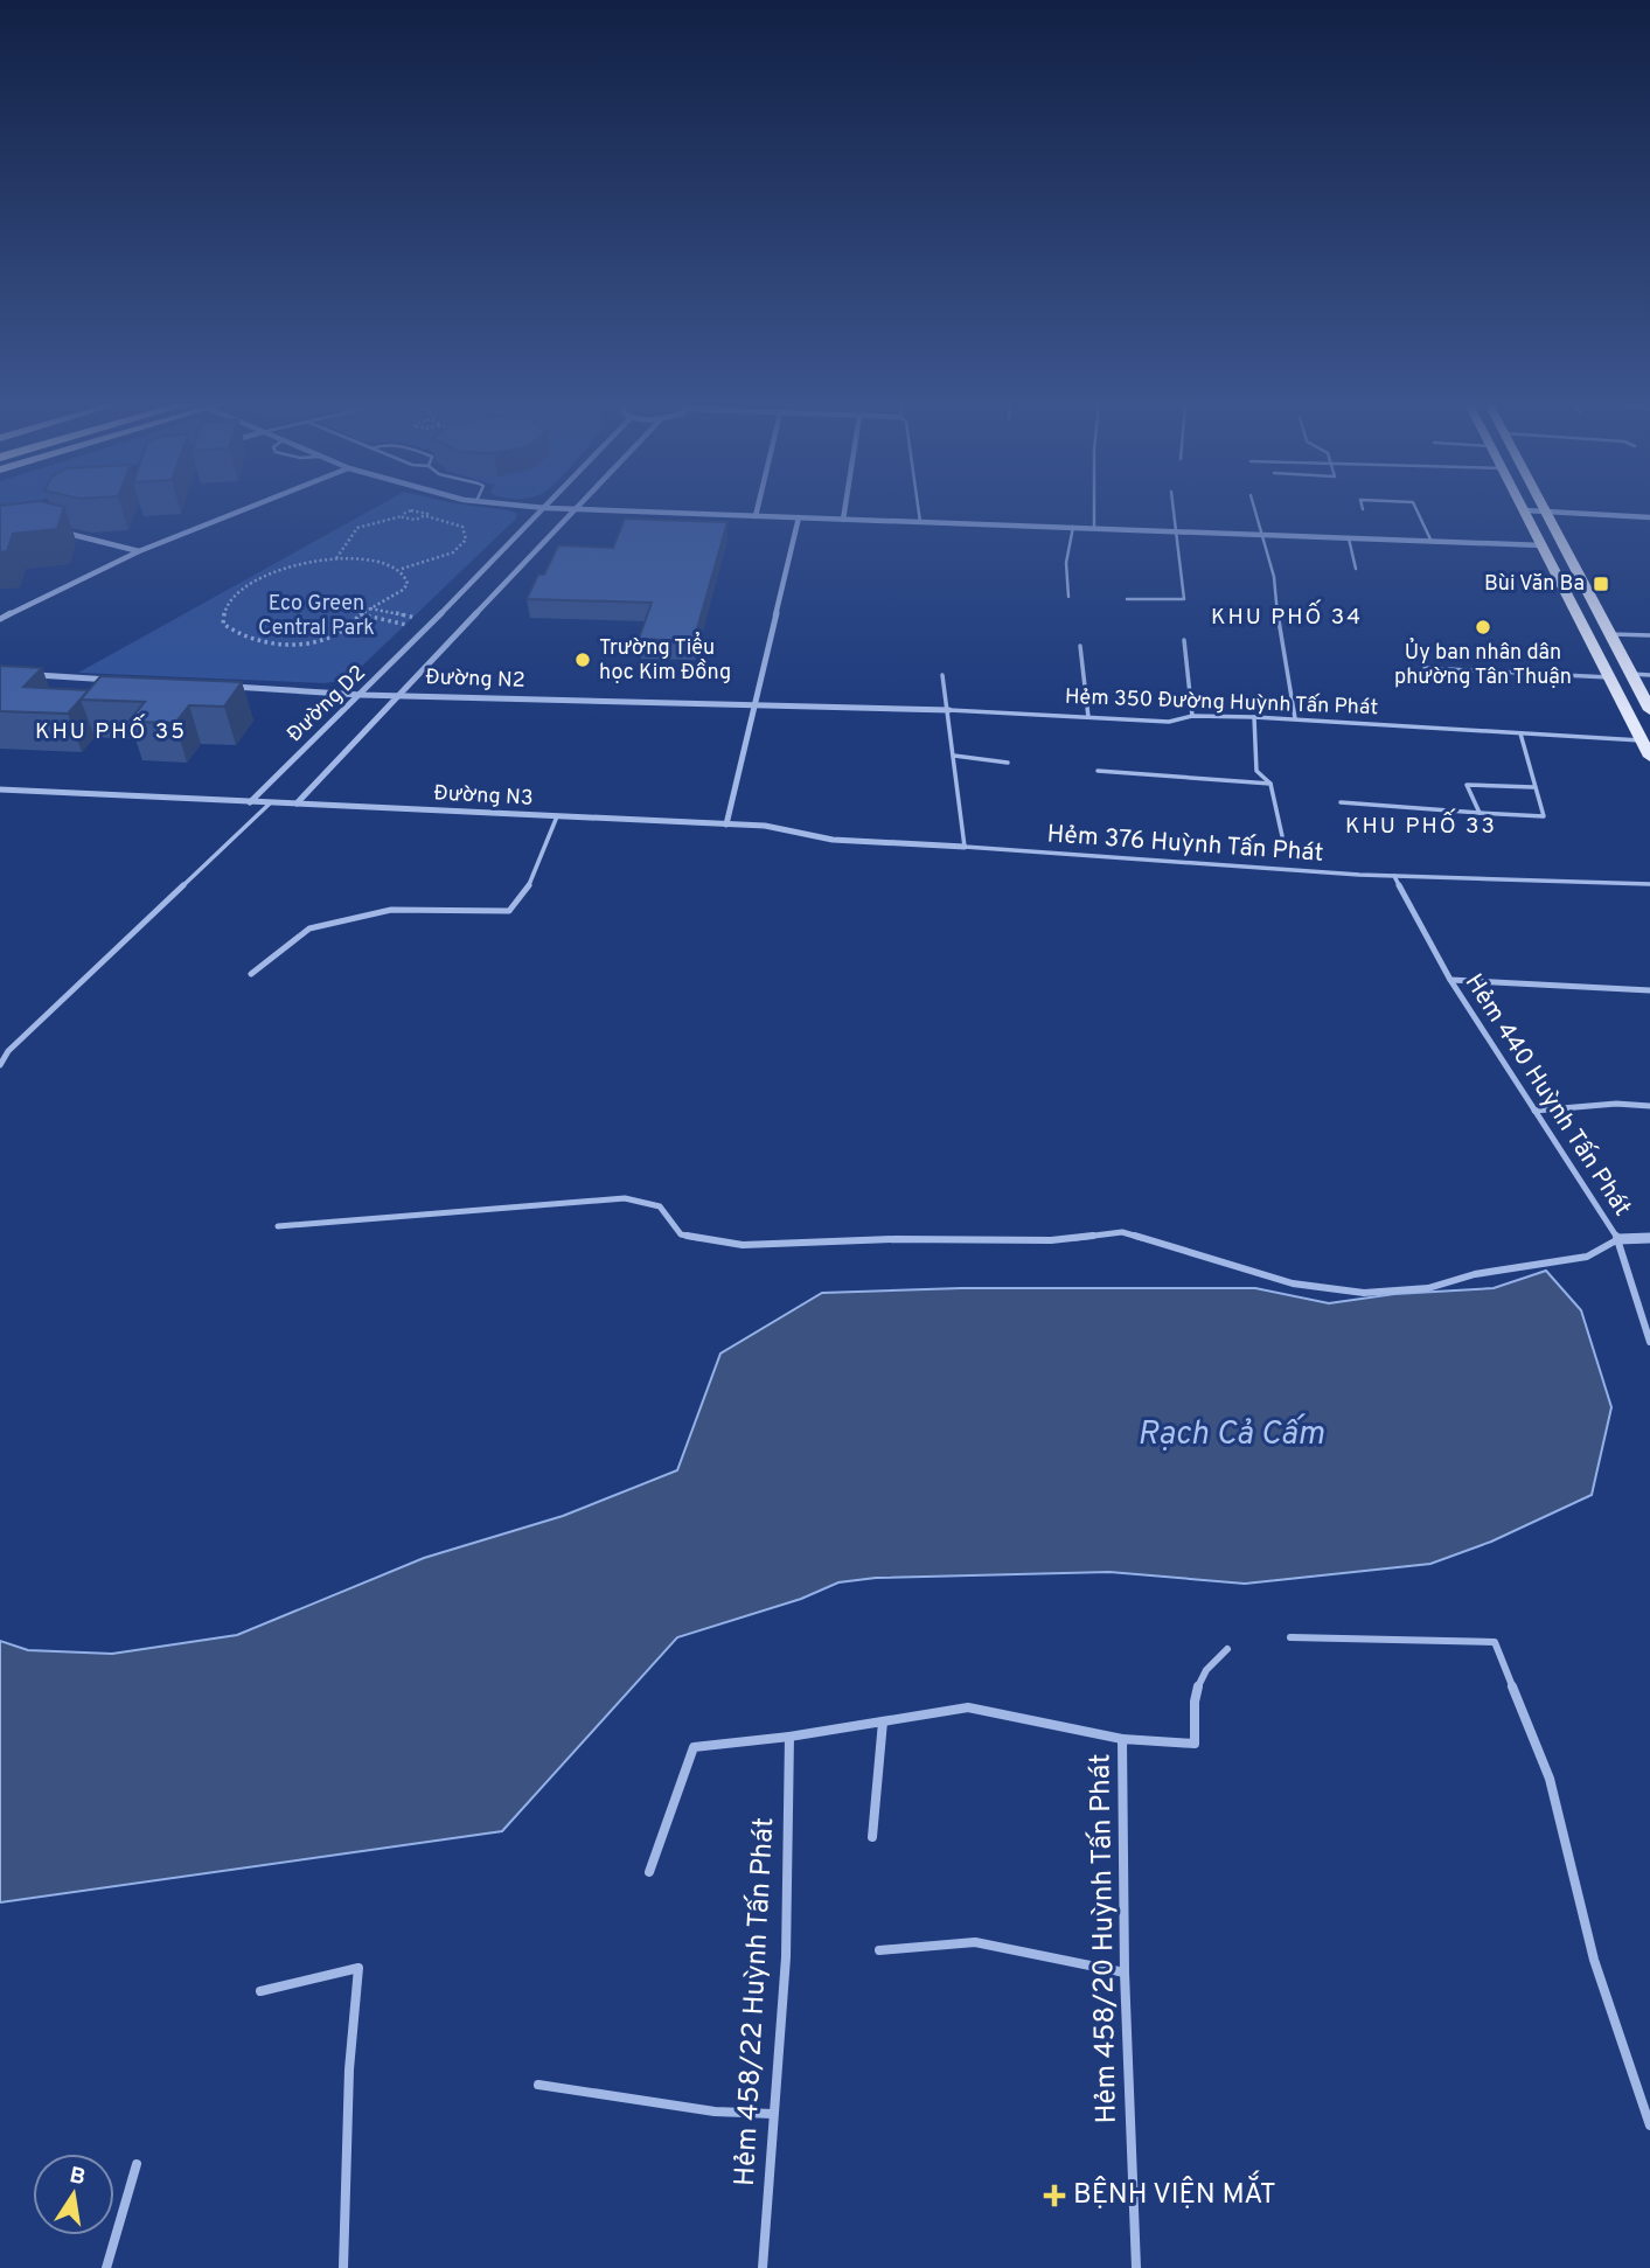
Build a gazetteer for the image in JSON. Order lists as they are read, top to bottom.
{
  "streets": {
    "street": ["Đường N2", "Đường D2", "Đường N3"],
    "lane": [
      "Hẻm 350 Đường Huỳnh Tấn Phát",
      "Hẻm 376 Huỳnh Tấn Phát",
      "Hẻm 440 Huỳnh Tấn Phát",
      "Hẻm 458/20 Huỳnh Tấn Phát",
      "Hẻm 458/22 Huỳnh Tấn Phát"
    ]
  },
  "crossings": [
    ["Đường N2", "Hẻm 350 Đường Huỳnh Tấn Phát"],
    ["Đường N2", "Đường D2"],
    ["Đường D2", "Đường N3"],
    ["Đường N3", "Hẻm 376 Huỳnh Tấn Phát"],
    ["Hẻm 376 Huỳnh Tấn Phát", "Hẻm 440 Huỳnh Tấn Phát"]
  ],
  "districts": ["KHU PHỐ 34", "KHU PHỐ 35", "KHU PHỐ 33"],
  "water": ["Rạch Cả Cấm"],
  "parks": ["Eco Green Central Park"],
  "places": {
    "transit": ["Bùi Văn Ba"],
    "other": ["Ủy ban nhân dân phường Tân Thuận", "Trường Tiểu học Kim Đồng"],
    "health": ["BỆNH VIỆN MẮT"]
  },
  "north": "top"
}
